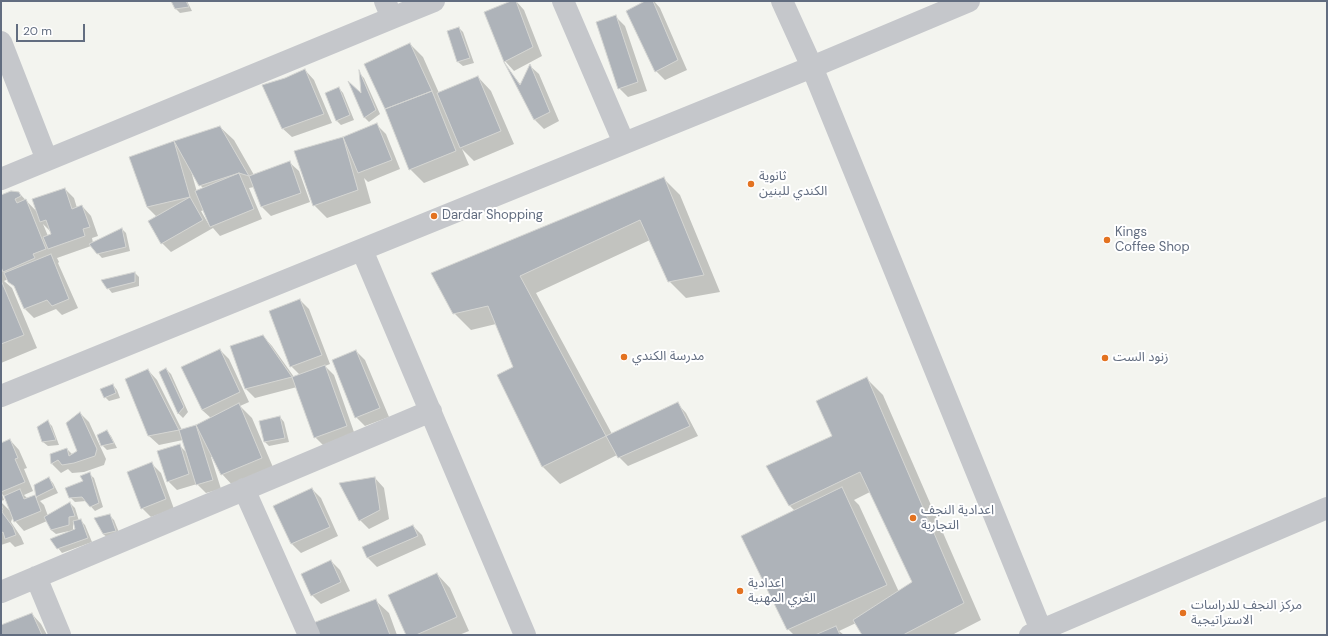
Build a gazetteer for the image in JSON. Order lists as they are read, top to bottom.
{
  "places": [
    "ثانوية الكندي للبنين",
    "Dardar Shopping",
    "Kings Coffee Shop",
    "مدرسة الكندي",
    "زنود الست",
    "اعدادية النجف التجارية",
    "اعدادية الغري المهنية",
    "مركز النجف للدراسات الاستراتيجية"
  ],
  "scale_bar": "20 m"
}
